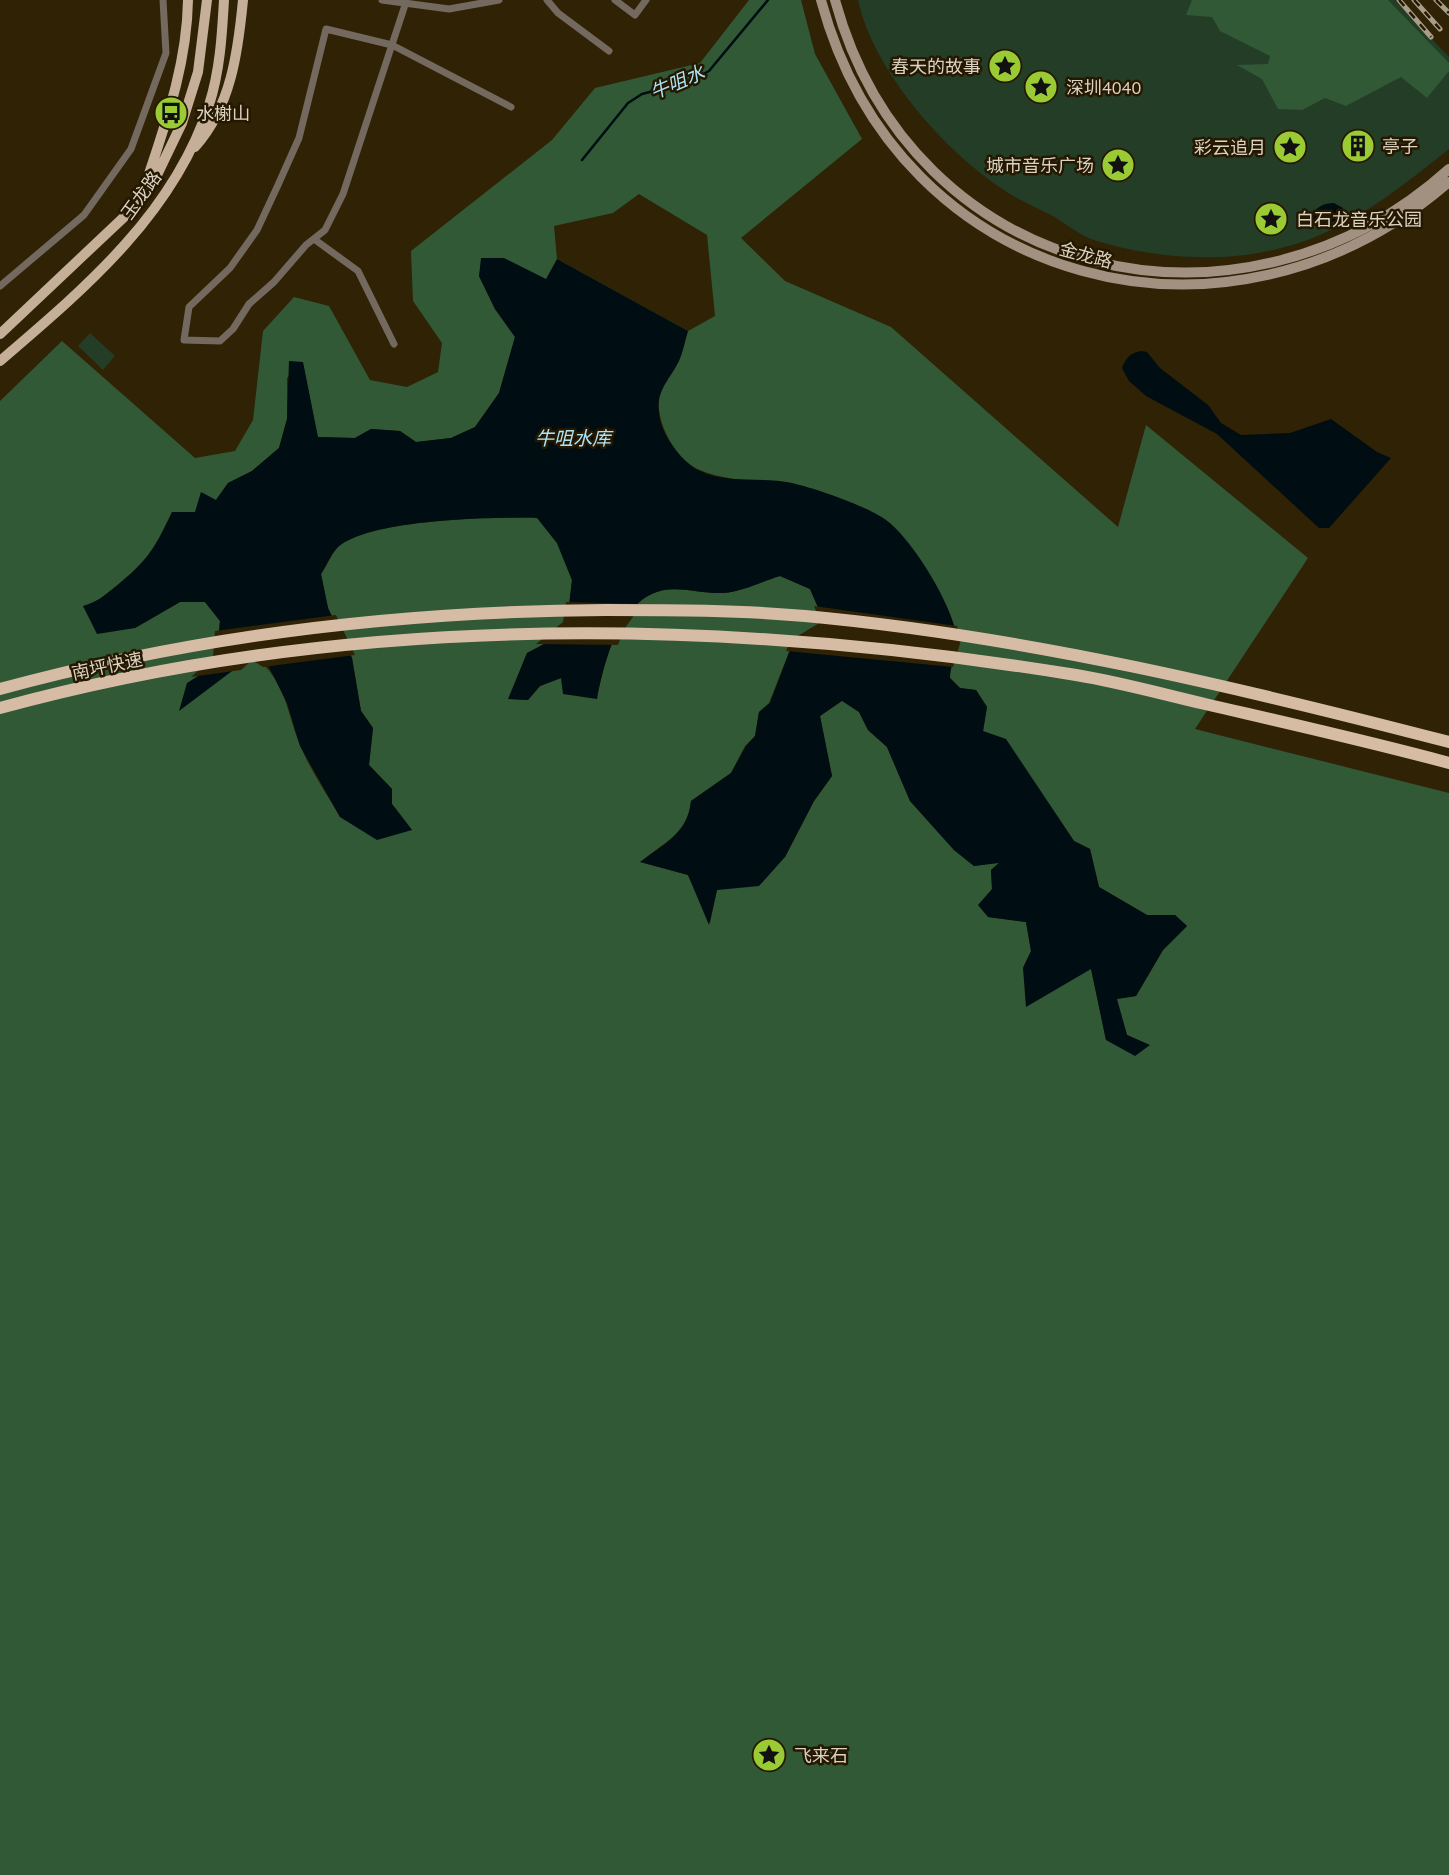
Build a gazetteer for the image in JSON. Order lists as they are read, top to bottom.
{
  "streets": {
    "highway": ["南坪快速"],
    "main road": ["玉龙路", "金龙路"]
  },
  "water": ["牛咀水", "牛咀水库"],
  "places": {
    "place": [
      "春天的故事",
      "深圳4040",
      "彩云追月",
      "城市音乐广场",
      "白石龙音乐公园",
      "飞来石"
    ],
    "bus stop": ["水榭山"],
    "building": ["亭子"]
  }
}
